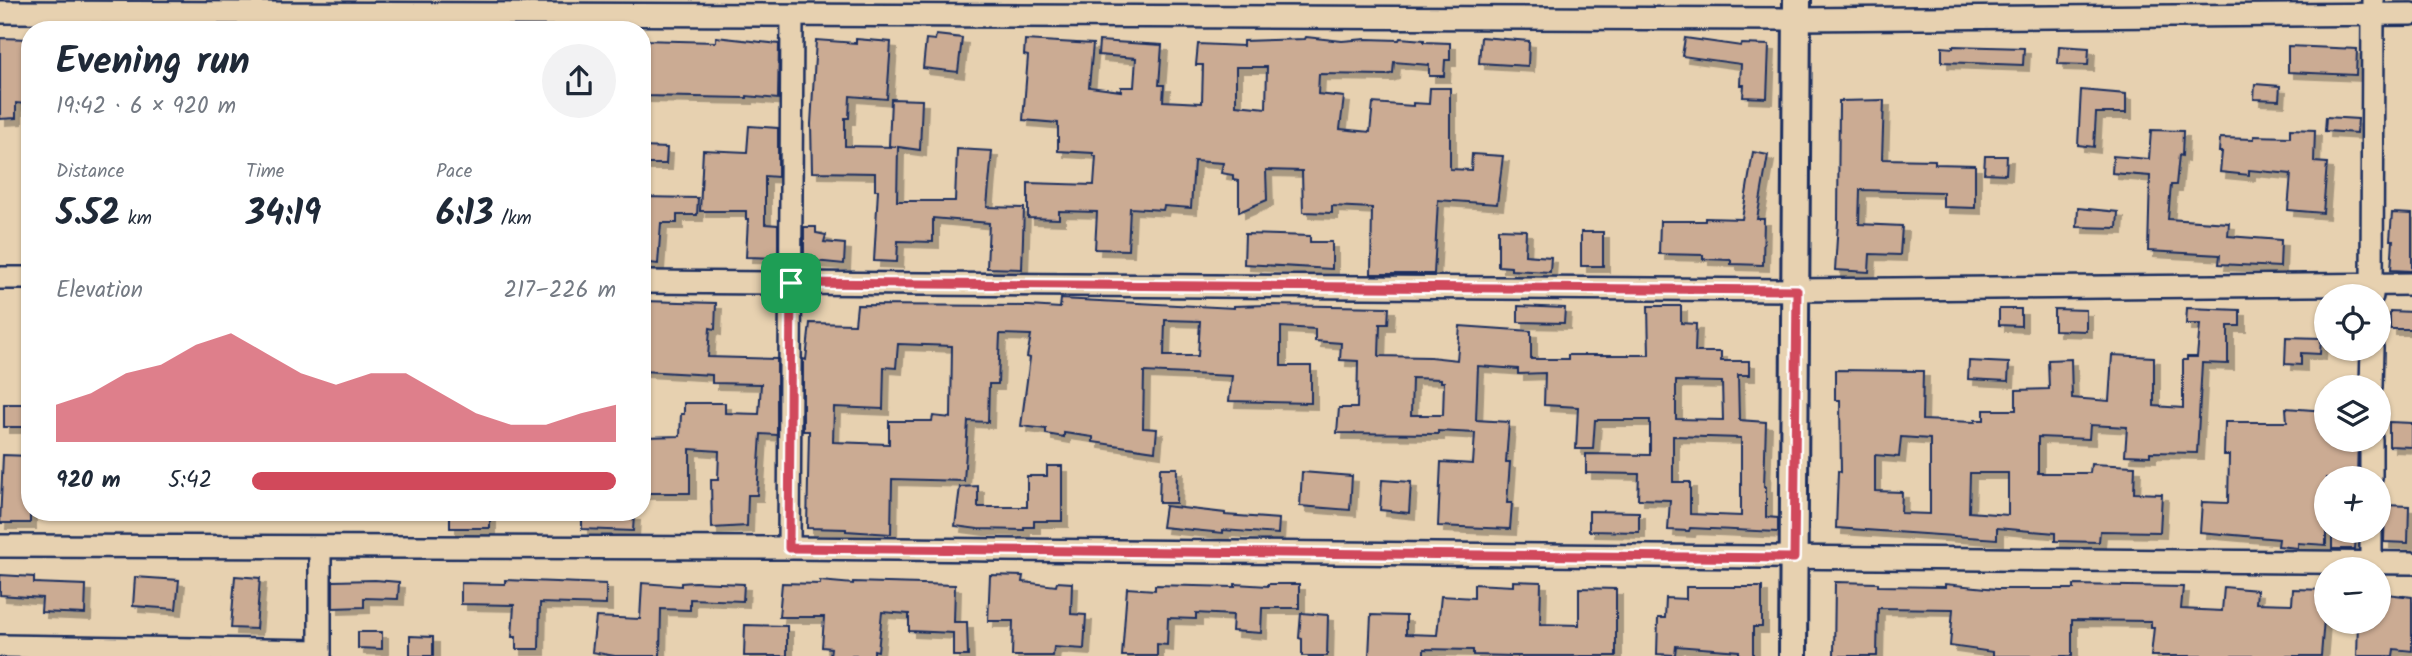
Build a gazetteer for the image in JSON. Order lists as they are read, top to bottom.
{
  "page": {
    "heading": ["Evening run", "19:42 · 6 × 920 m"],
    "stats": [
      ["Distance", "5.52 km"],
      ["Time", "34:19"],
      ["Pace", "6:13 /km"]
    ],
    "chart": ["Elevation", "217–226 m"],
    "map_buttons": ["+", "−"],
    "list": [
      {
        "name": "920 m",
        "note": "5:42"
      }
    ]
  }
}
